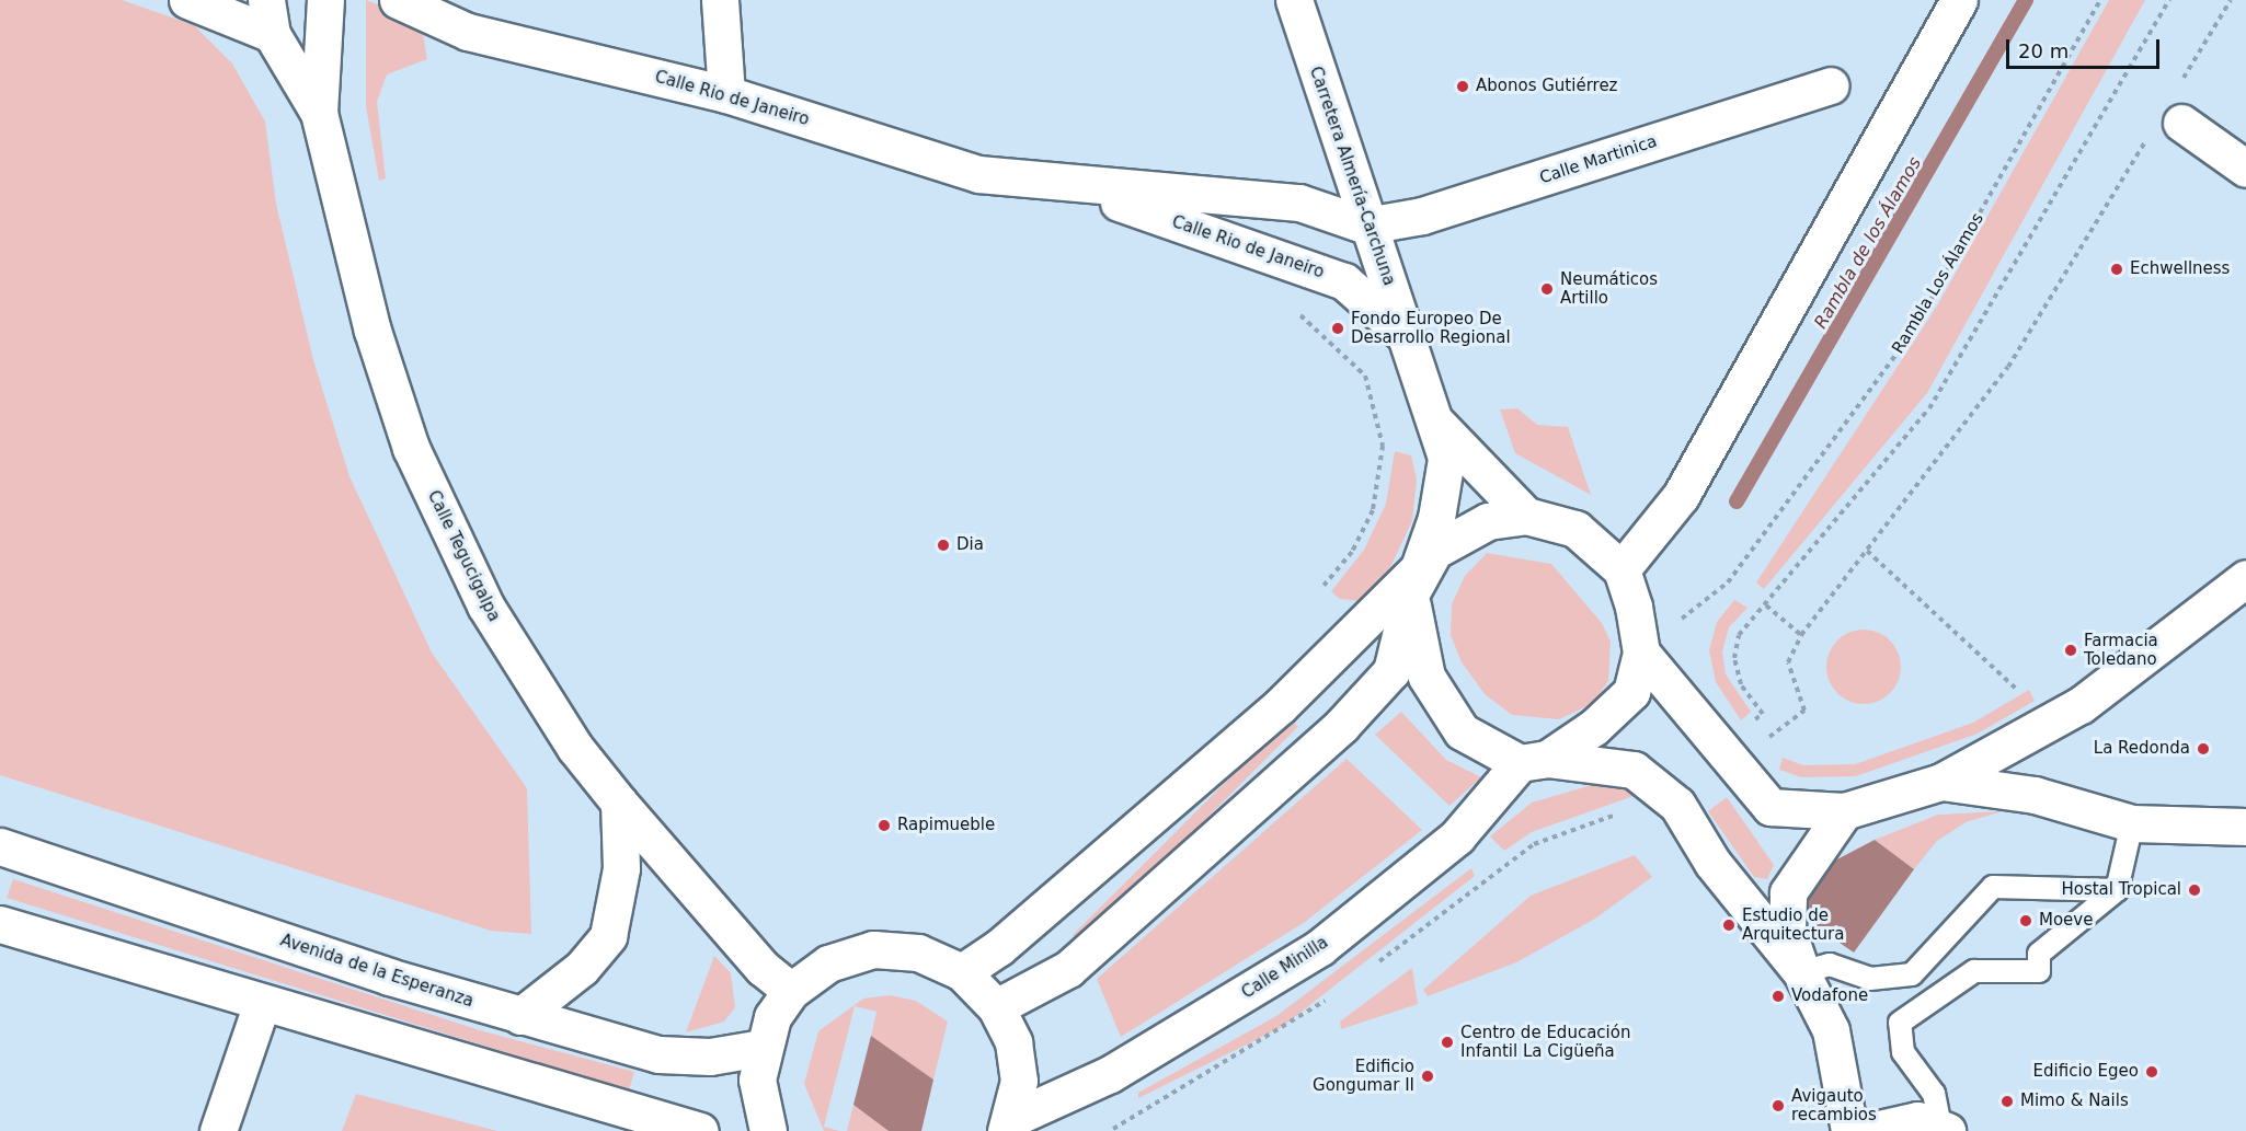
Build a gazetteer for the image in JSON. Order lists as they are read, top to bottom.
{
  "streets": {
    "street": [
      "Calle Rio de Janeiro",
      "Calle Martinica",
      "Carretera Almería-Carchuna",
      "Calle Tegucigalpa",
      "Calle Minilla",
      "Avenida de la Esperanza"
    ],
    "path": ["Rambla Los Álamos"]
  },
  "crossings": [
    ["Calle Rio de Janeiro", "Calle Martinica"],
    ["Calle Rio de Janeiro", "Carretera Almería-Carchuna"],
    ["Calle Martinica", "Carretera Almería-Carchuna"],
    ["Carretera Almería-Carchuna", "Calle Minilla"]
  ],
  "water": ["Rambla de los Álamos"],
  "places": [
    "Abonos Gutiérrez",
    "Echwellness",
    "Neumáticos Artillo",
    "Fondo Europeo De Desarrollo Regional",
    "Dia",
    "Farmacia Toledano",
    "La Redonda",
    "Rapimueble",
    "Hostal Tropical",
    "Moeve",
    "Estudio de Arquitectura",
    "Vodafone",
    "Centro de Educación Infantil La Cigüeña",
    "Edificio Egeo",
    "Edificio Gongumar II",
    "Mimo & Nails",
    "Avigauto recambios"
  ],
  "scale_bar": "20 m"
}
